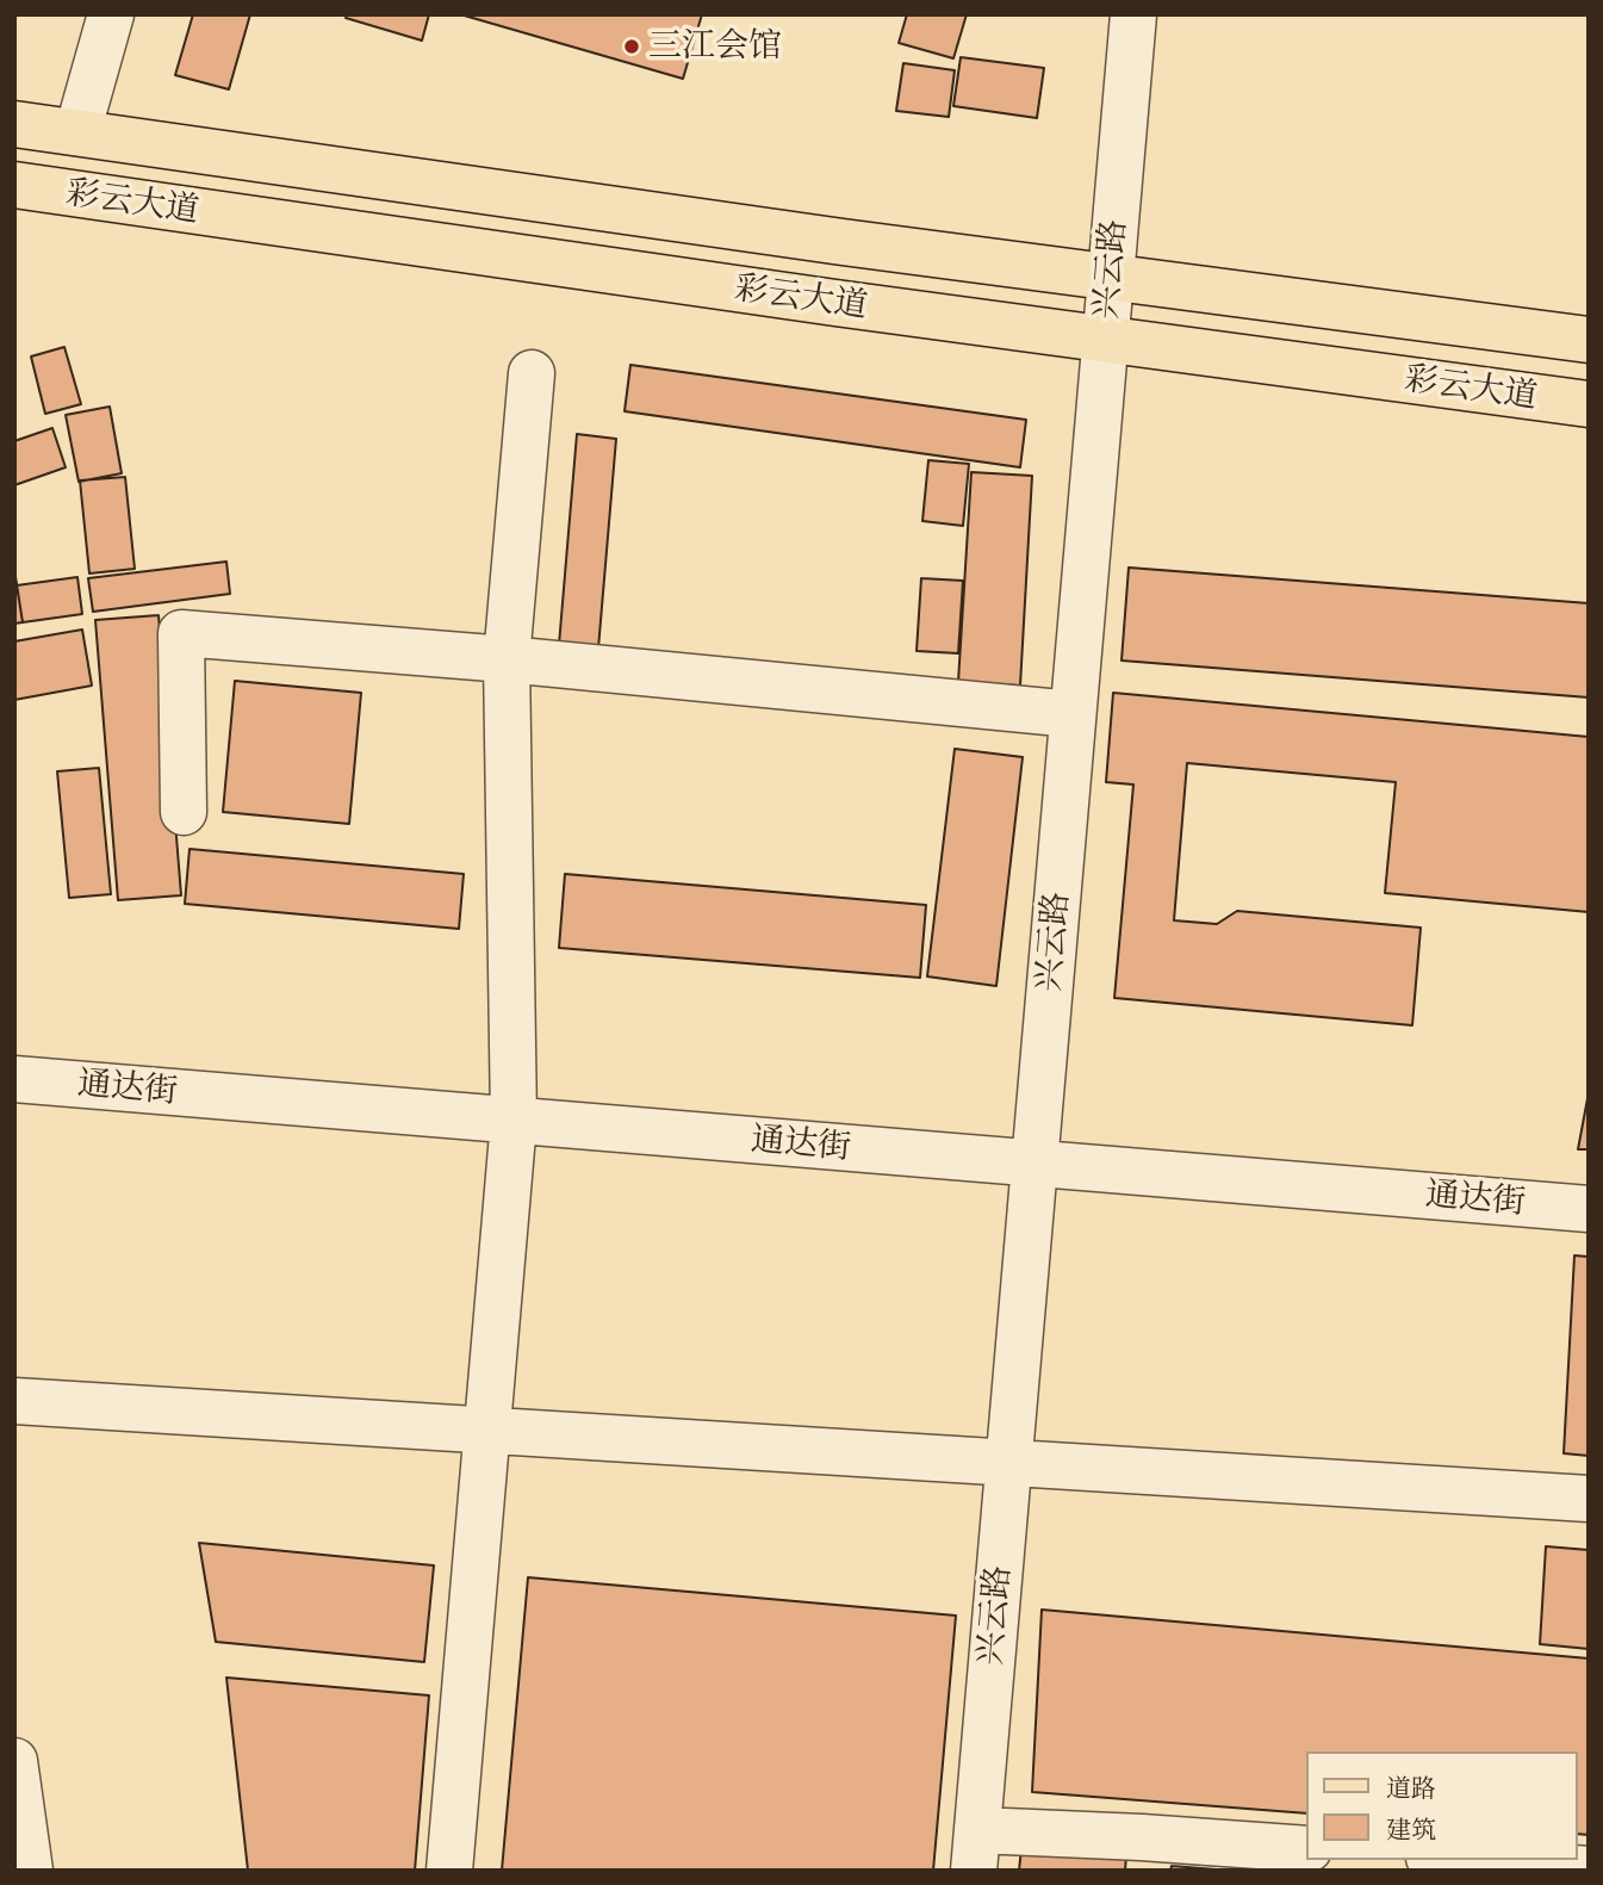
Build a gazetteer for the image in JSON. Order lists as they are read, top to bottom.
{
  "streets": {
    "main road": ["彩云大道"],
    "street": ["兴云路", "通达街"]
  },
  "crossings": [
    ["彩云大道", "兴云路"],
    ["兴云路", "通达街"]
  ],
  "places": ["三江会馆"],
  "legend": ["道路", "建筑"]
}
